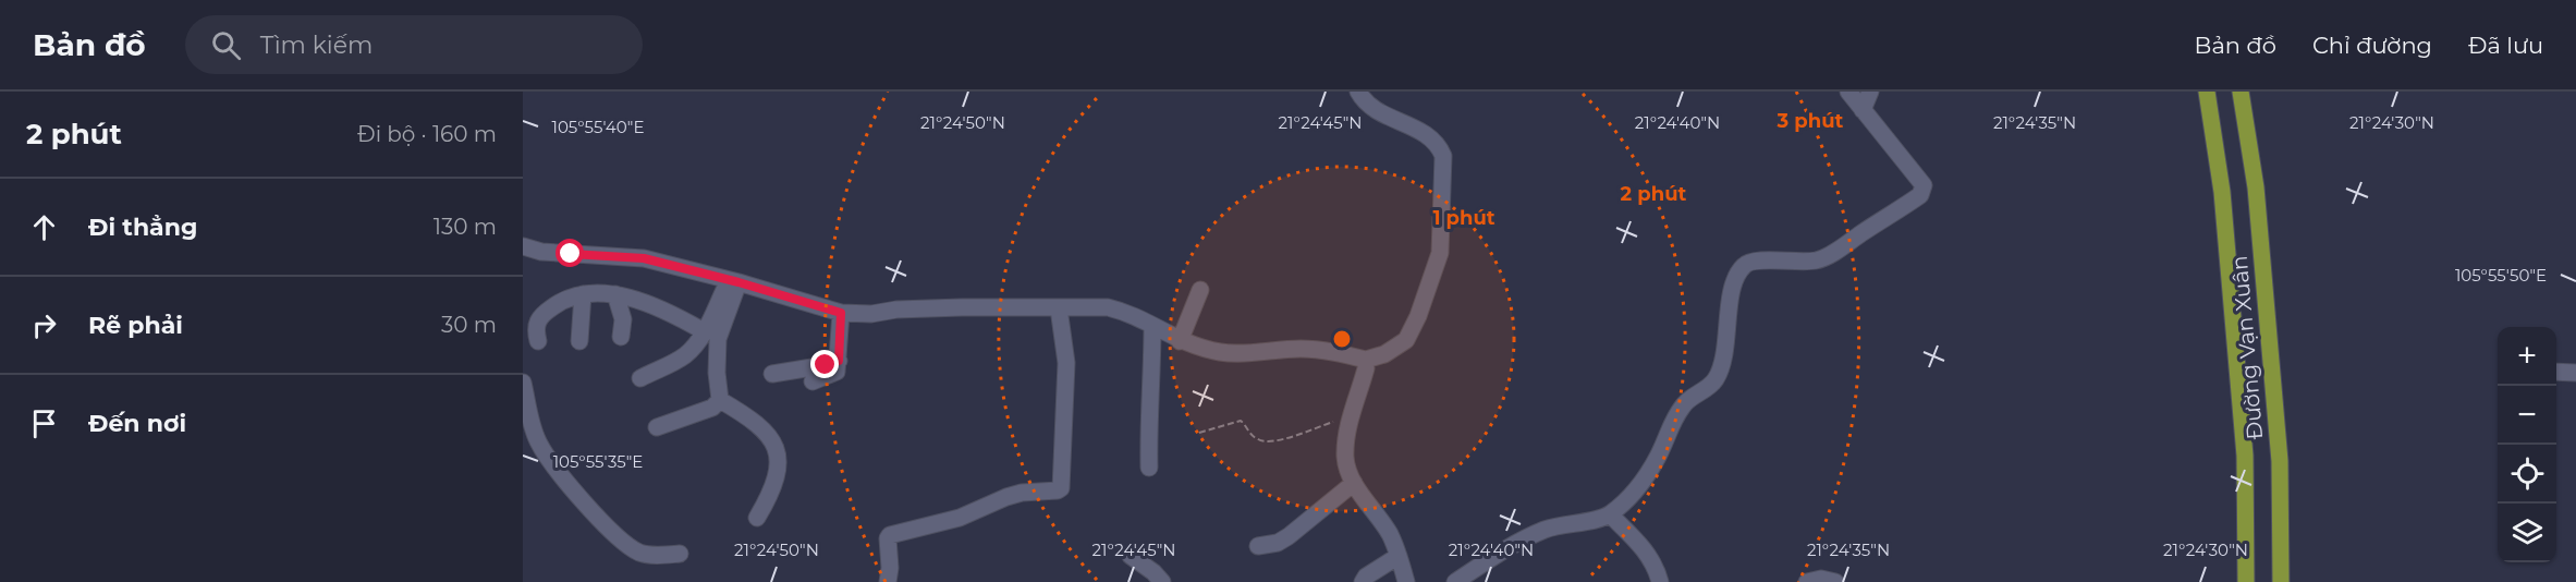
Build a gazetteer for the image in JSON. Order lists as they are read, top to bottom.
{
  "streets": {
    "main road": ["Đường Vạn Xuân"]
  },
  "page": {
    "header": "Bản đồ",
    "search": "Tìm kiếm",
    "nav": ["Bản đồ", "Chỉ đường", "Đã lưu"],
    "heading": ["2 phút", "Đi bộ · 160 m"],
    "list": [
      ["Đi thẳng", "130 m"],
      ["Rẽ phải", "30 m"],
      "Đến nơi"
    ],
    "map_buttons": ["+", "−"]
  },
  "coordinates": [
    "21°24'40\"N",
    "21°24'35\"N",
    "21°24'50\"N",
    "21°24'45\"N",
    "21°24'30\"N",
    "105°55'40\"E",
    "105°55'50\"E",
    "105°55'35\"E"
  ],
  "rings": ["3 phút", "2 phút", "1 phút"]
}
